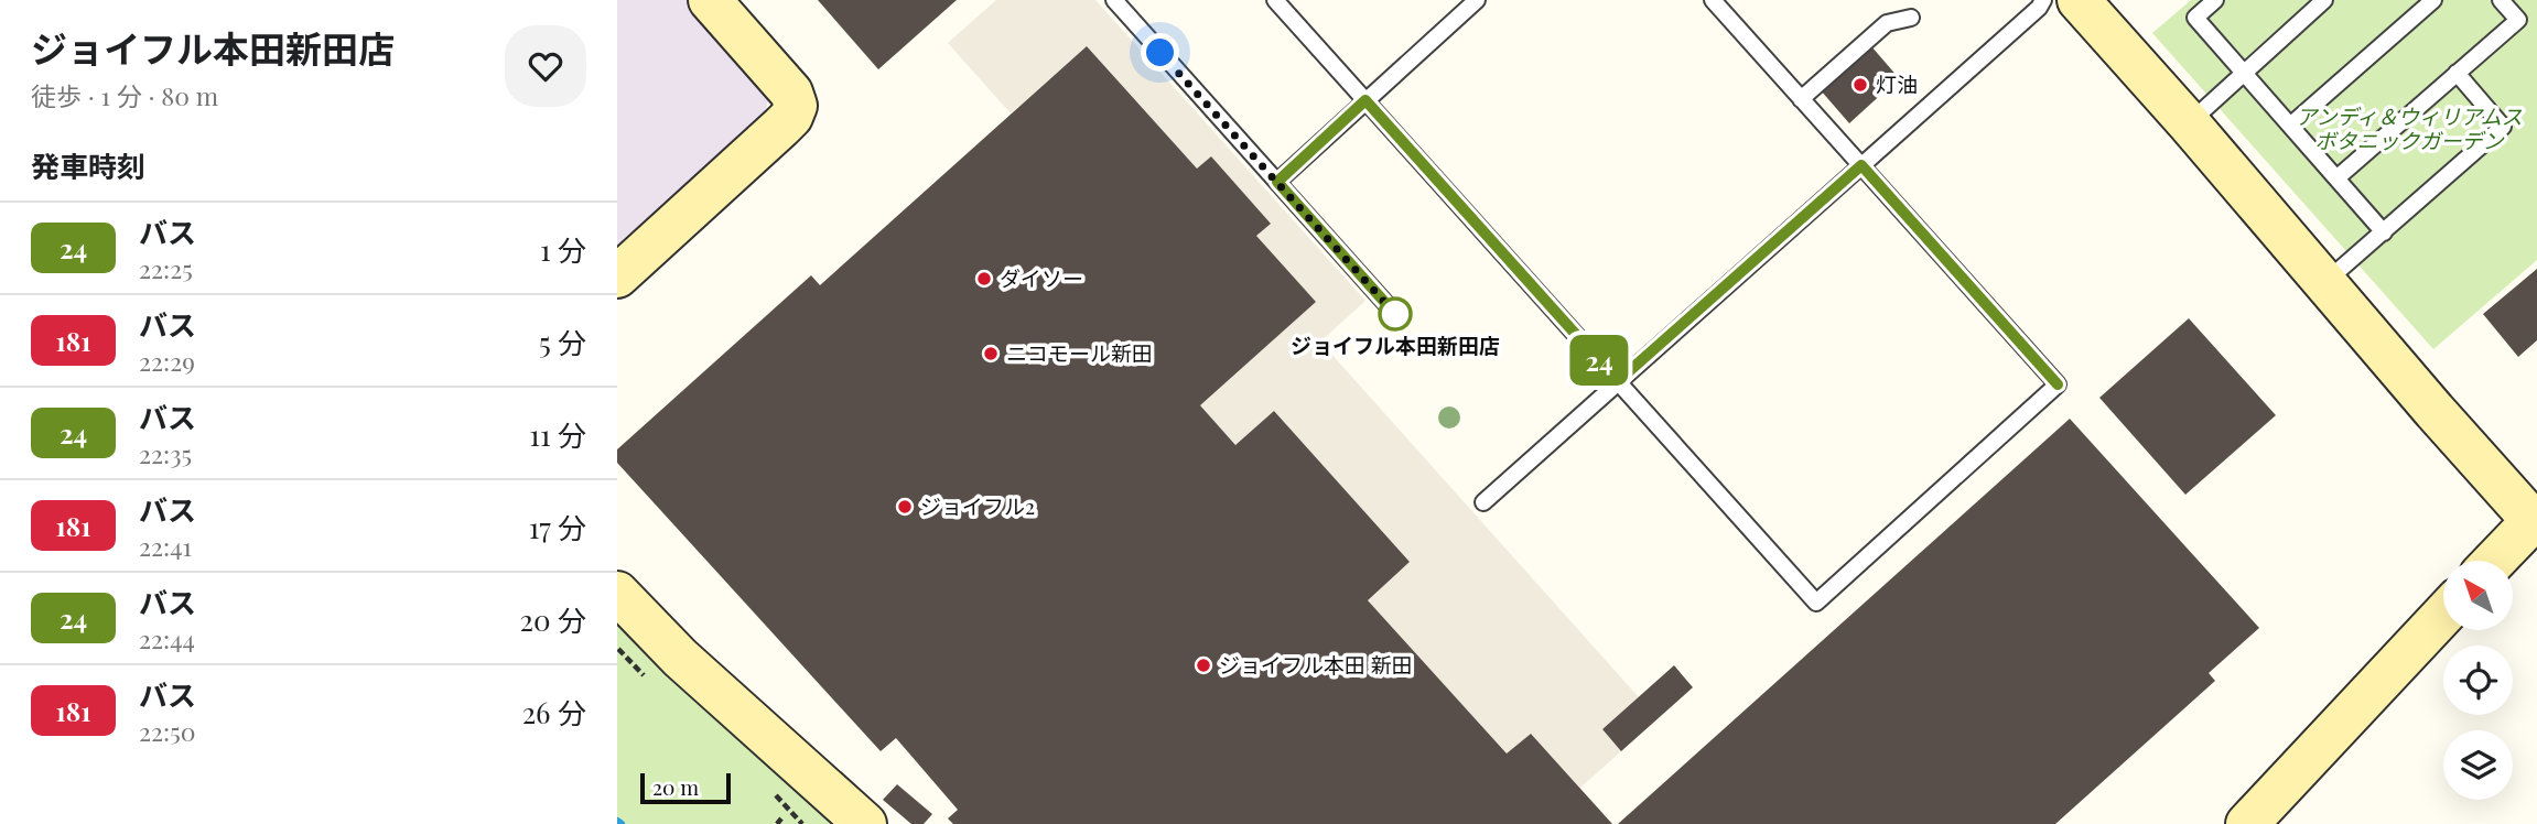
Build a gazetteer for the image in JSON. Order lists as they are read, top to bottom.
{
  "parks": ["アンディ＆ウィリアムス ボタニックガーデン"],
  "places": [
    "灯油",
    "ダイソー",
    "ジョイフル本田新田店",
    "ニコモール新田",
    "ジョイフル2",
    "ジョイフル本田 新田"
  ],
  "lines": ["bus line 24"],
  "scale_bar": "20 m",
  "north": "top left",
  "page": {
    "heading": [
      ["ジョイフル本田新田店", "徒歩 · 1 分 · 80 m"],
      "発車時刻"
    ],
    "on_map": "24",
    "list": [
      {
        "mark": "24",
        "name": "バス",
        "note": "22:25",
        "value": "1 分"
      },
      {
        "mark": "181",
        "name": "バス",
        "note": "22:29",
        "value": "5 分"
      },
      {
        "mark": "24",
        "name": "バス",
        "note": "22:35",
        "value": "11 分"
      },
      {
        "mark": "181",
        "name": "バス",
        "note": "22:41",
        "value": "17 分"
      },
      {
        "mark": "24",
        "name": "バス",
        "note": "22:44",
        "value": "20 分"
      },
      {
        "mark": "181",
        "name": "バス",
        "note": "22:50",
        "value": "26 分"
      }
    ],
    "scale": "20 m"
  }
}
